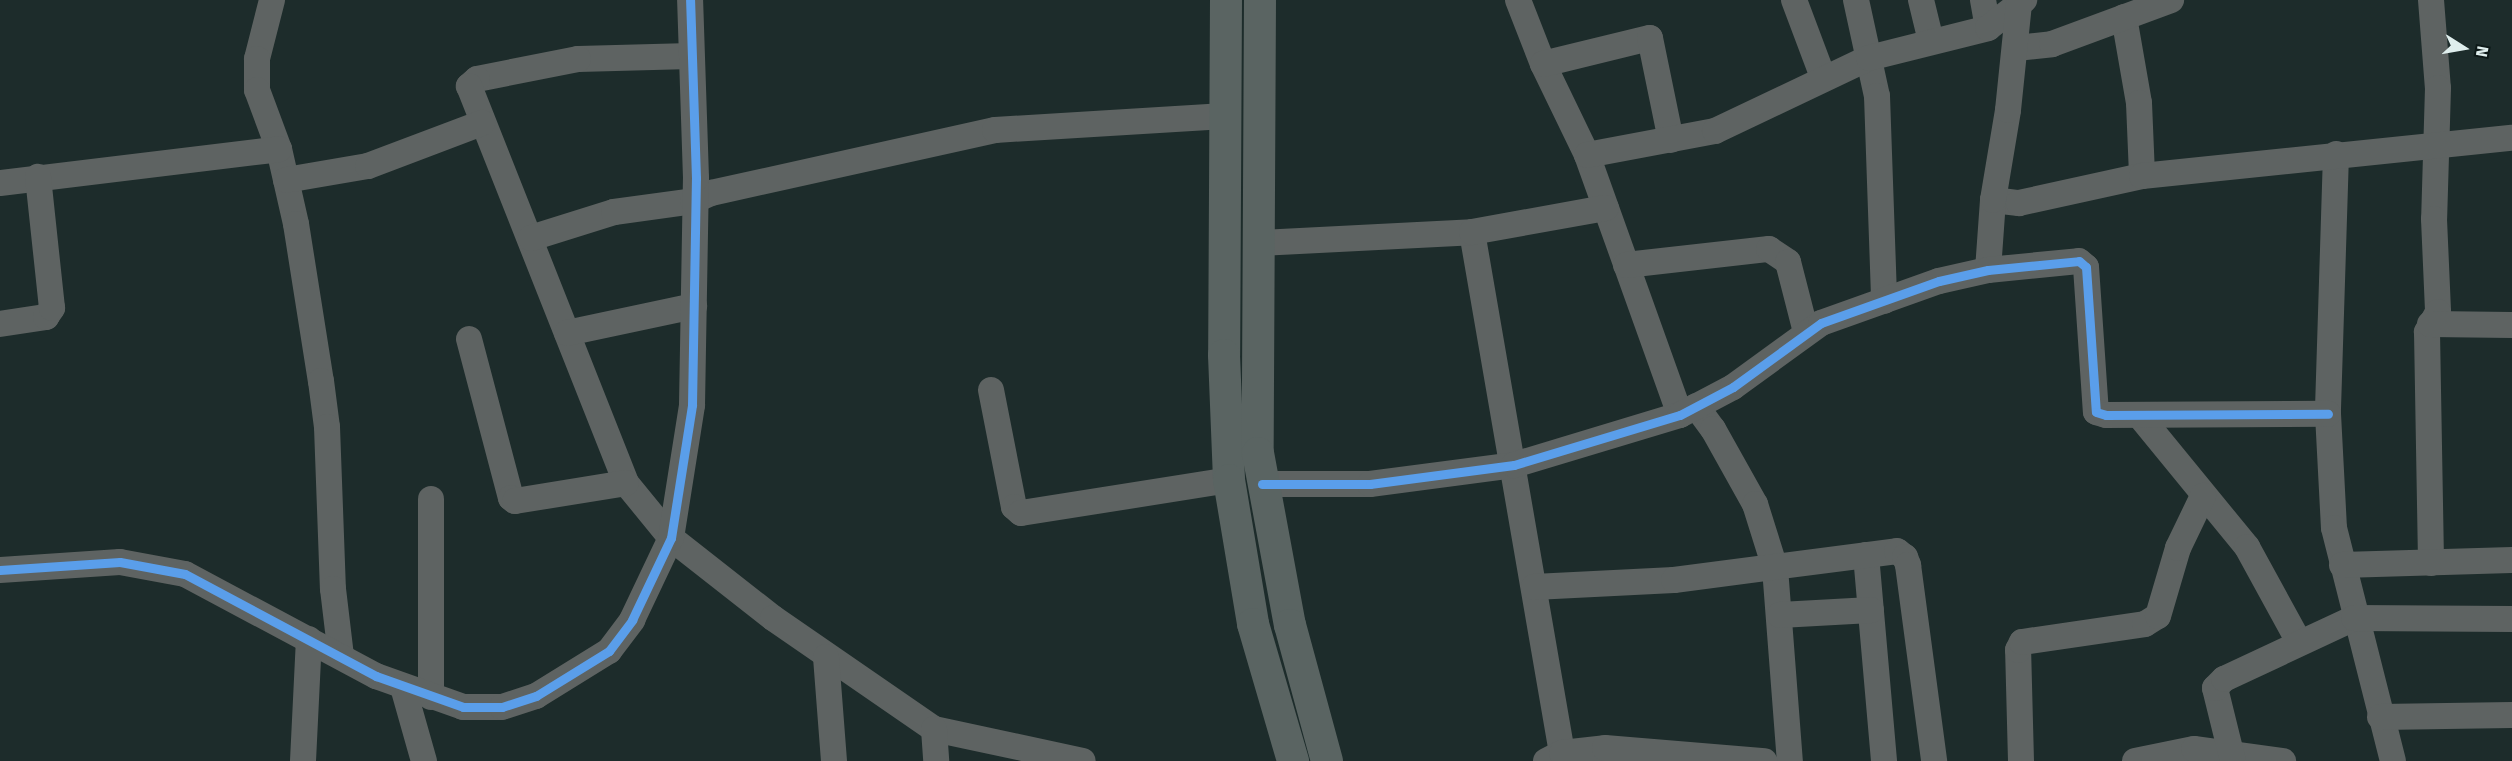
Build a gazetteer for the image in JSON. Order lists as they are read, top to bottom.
{
  "north": "right"
}
